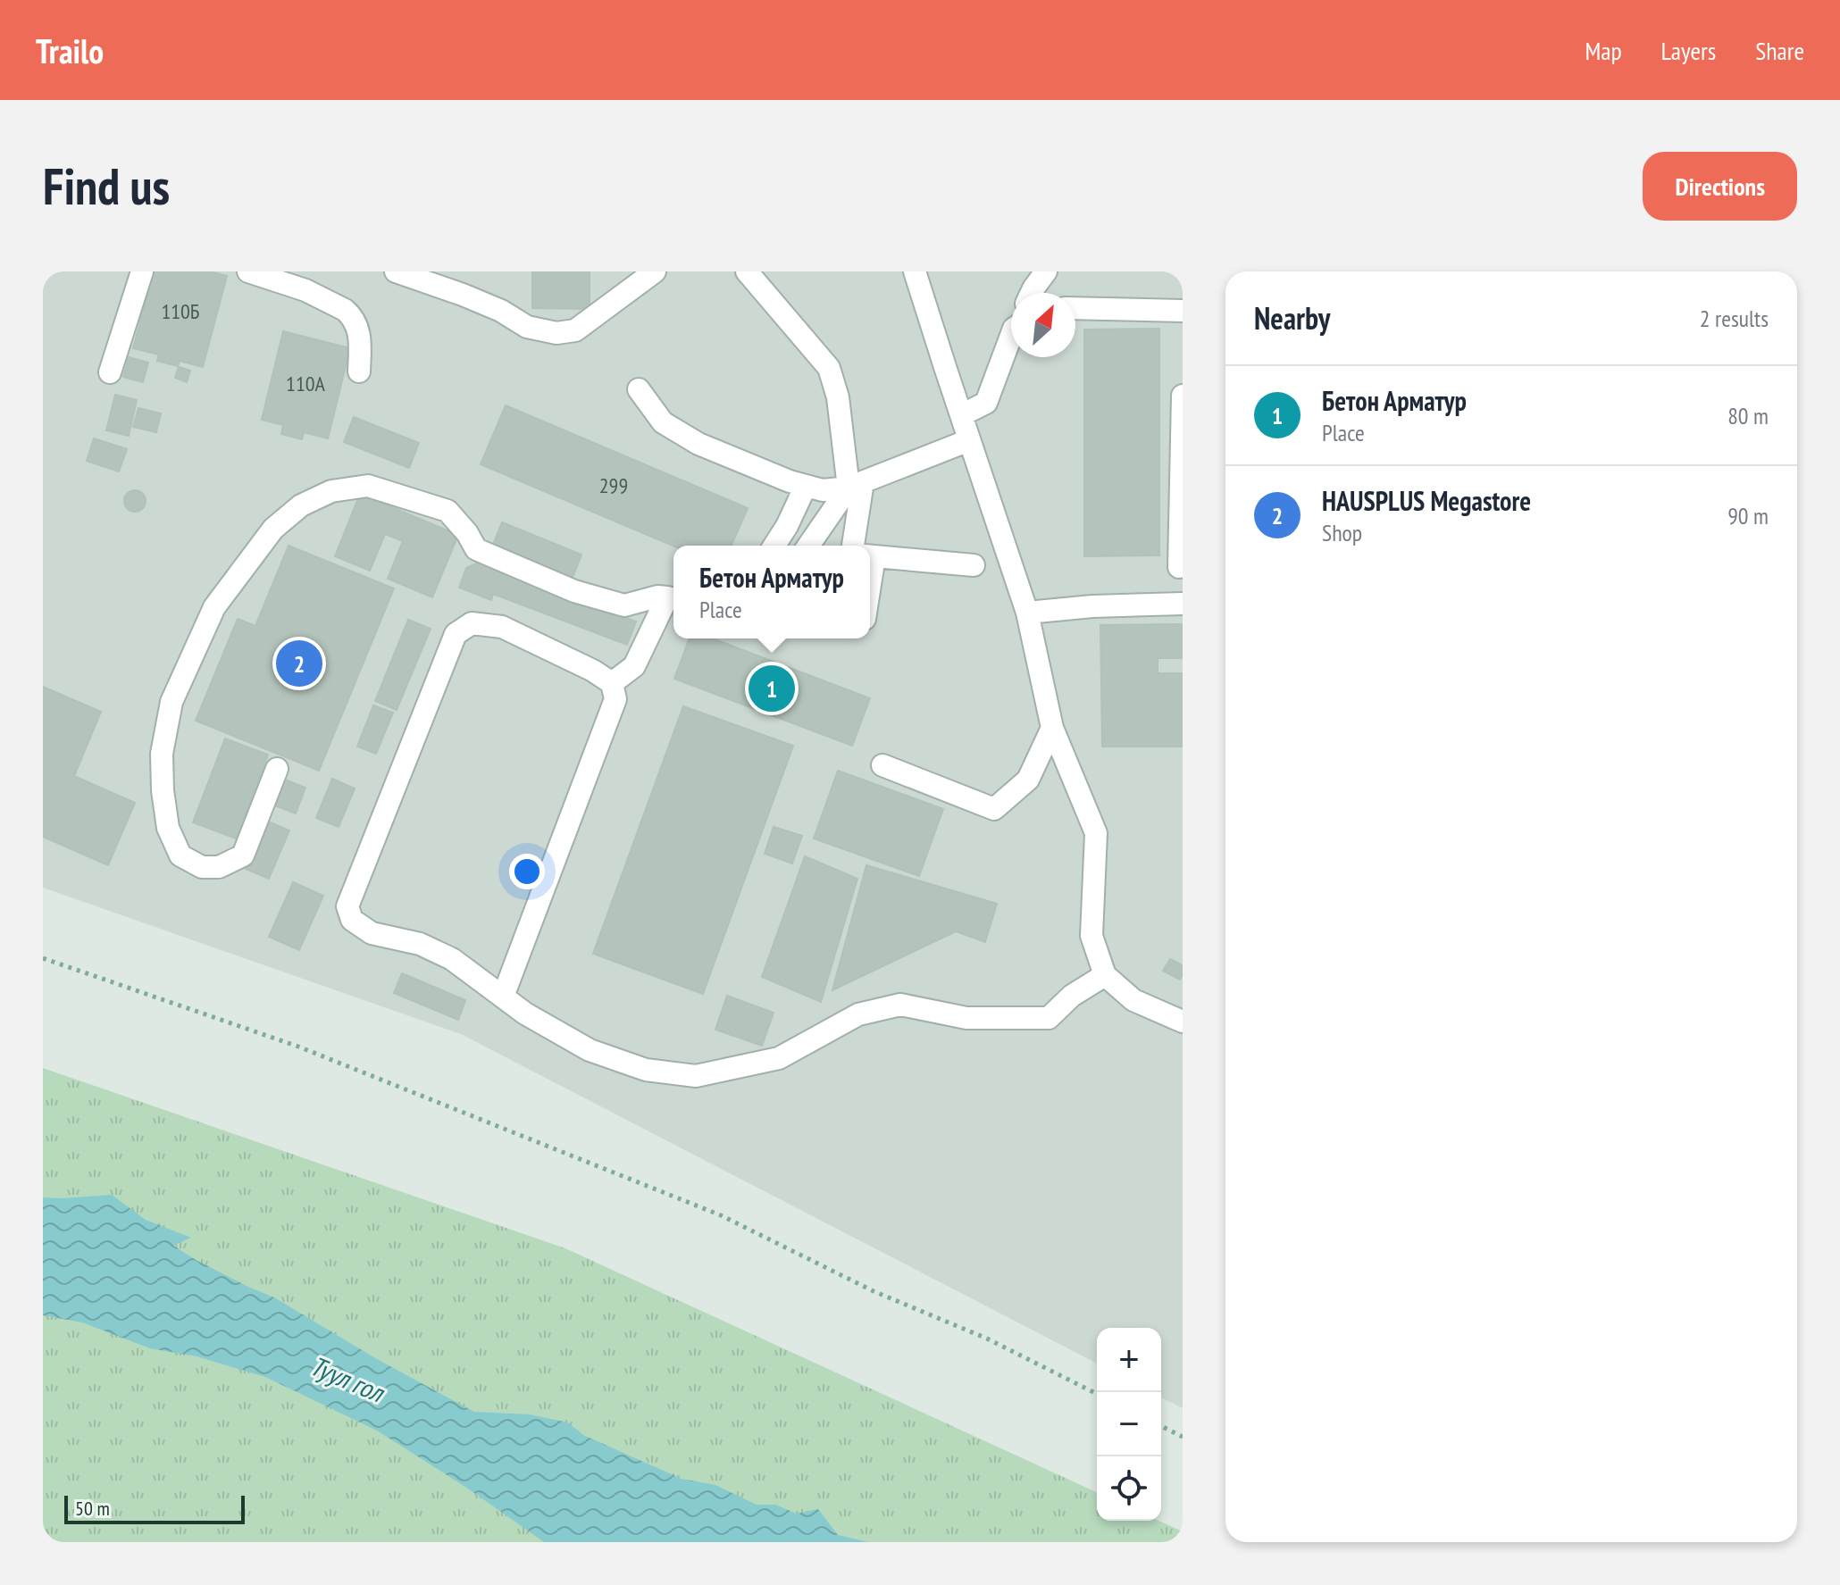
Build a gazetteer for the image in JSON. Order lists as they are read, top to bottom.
{
  "water": ["Туул гол"],
  "house_numbers": ["110Б", "110А", "299"],
  "scale_bar": "50 m",
  "north": "top right",
  "page": {
    "header": "Trailo",
    "nav": ["Map", "Layers", "Share"],
    "buttons": "Directions",
    "title": "Find us",
    "heading": ["Nearby", "2 results"],
    "list": [
      {
        "mark": "1",
        "name": "Бетон Арматур",
        "note": "Place",
        "value": "80 m"
      },
      {
        "mark": "2",
        "name": "HAUSPLUS Megastore",
        "note": "Shop",
        "value": "90 m"
      }
    ],
    "popup": ["Бетон Арматур", "Place"],
    "pins": ["2", "1"],
    "map_buttons": ["+", "−"],
    "scale": "50 m"
  }
}
